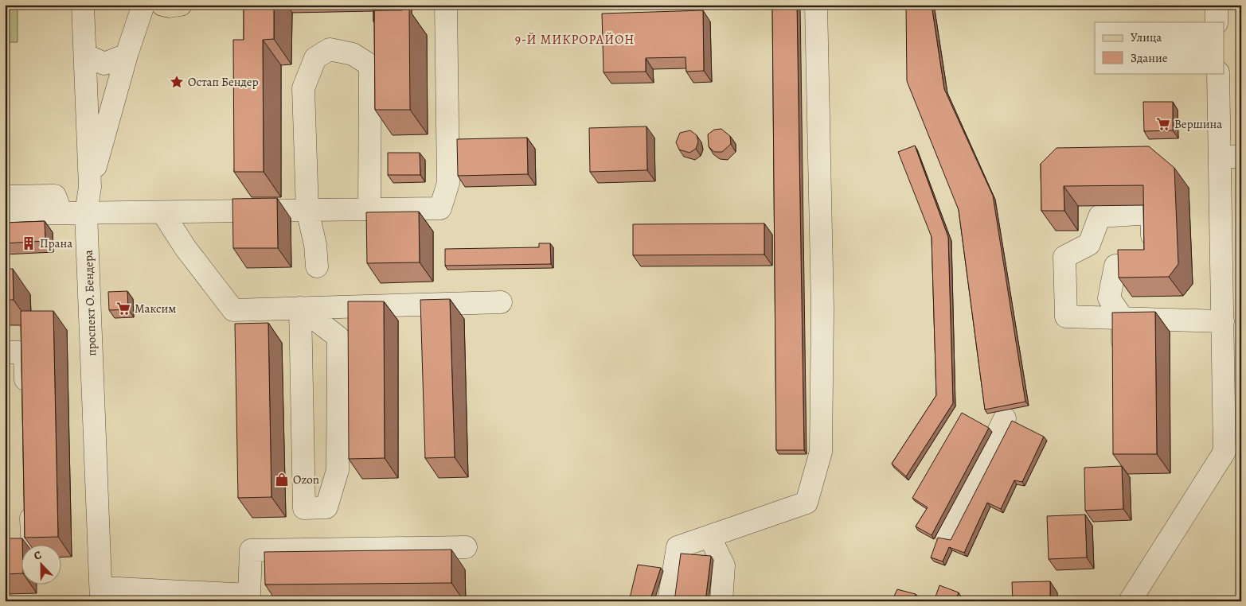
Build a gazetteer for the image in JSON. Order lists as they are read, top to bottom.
{
  "streets": {
    "street": ["проспект О. Бендера"]
  },
  "districts": ["9-Й МИКРОРАЙОН"],
  "places": {
    "place": ["Остап Бендер"],
    "supermarket": ["Вершина", "Максим"],
    "building": ["Прана"],
    "shop": ["Ozon"]
  },
  "legend": ["Улица", "Здание"],
  "north": "top"
}
